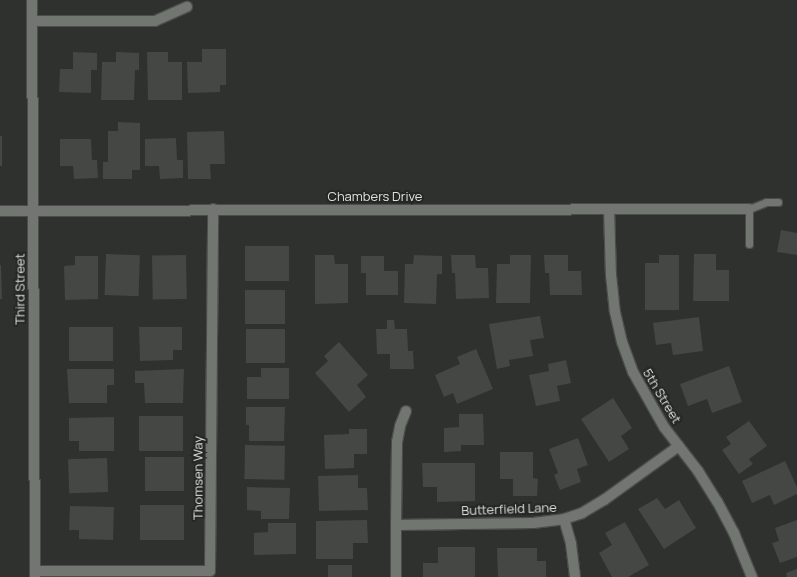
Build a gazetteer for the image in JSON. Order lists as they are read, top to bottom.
{
  "streets": {
    "street": [
      "Chambers Drive",
      "Third Street",
      "5th Street",
      "Thomsen Way",
      "Butterfield Lane"
    ]
  },
  "crossings": [
    ["Chambers Drive", "Third Street"],
    ["Chambers Drive", "5th Street"],
    ["Chambers Drive", "Thomsen Way"],
    ["Third Street", "Thomsen Way"],
    ["5th Street", "Butterfield Lane"]
  ]
}
